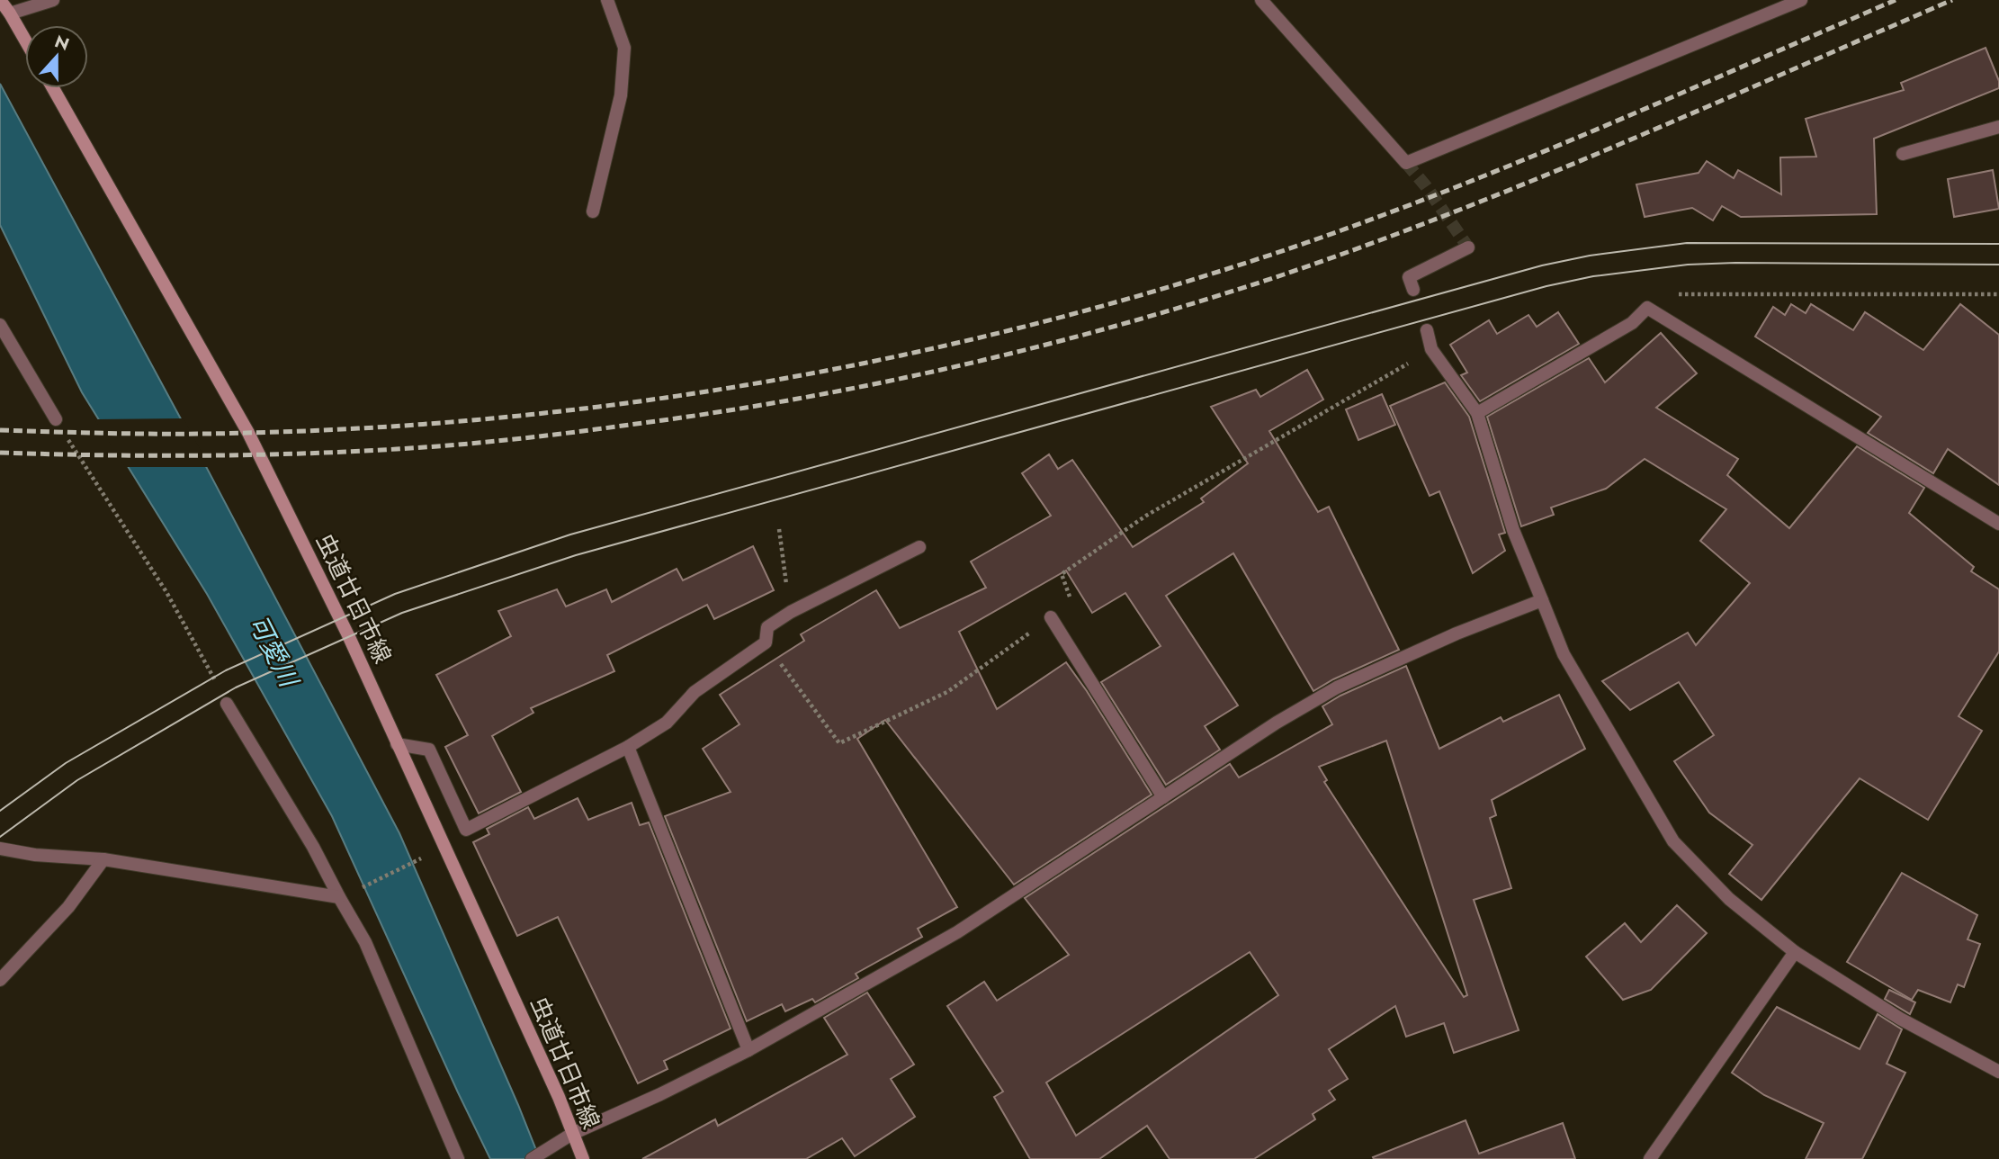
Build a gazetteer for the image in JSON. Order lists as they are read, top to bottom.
{
  "streets": {
    "main road": ["虫道廿日市線"]
  },
  "water": ["可愛川"],
  "north": "top"
}
